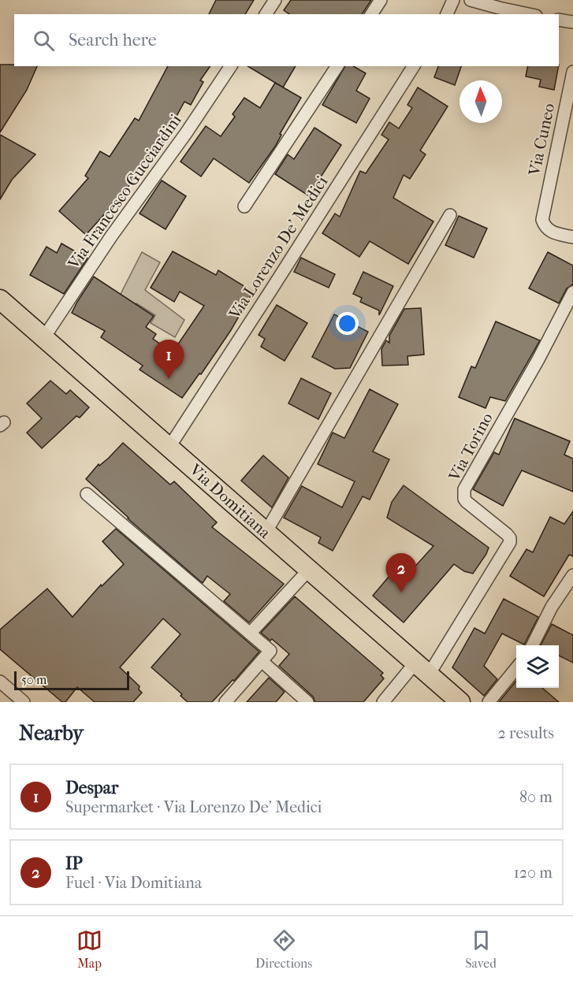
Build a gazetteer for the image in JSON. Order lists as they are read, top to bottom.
{
  "streets": {
    "main road": ["Via Domitiana"],
    "street": [
      "Via Cuneo",
      "Via Francesco Gucciardini",
      "Via Lorenzo De' Medici",
      "Via Torino"
    ]
  },
  "crossings": [
    ["Via Francesco Gucciardini", "Via Domitiana"],
    ["Via Lorenzo De' Medici", "Via Domitiana"],
    ["Via Torino", "Via Domitiana"]
  ],
  "scale_bar": "50 m",
  "north": "top",
  "page": {
    "search": "Search here",
    "pins": ["1", "2"],
    "scale": "50 m",
    "heading": ["Nearby", "2 results"],
    "list": [
      {
        "mark": "1",
        "name": "Despar",
        "note": "Supermarket · Via Lorenzo De' Medici",
        "value": "80 m"
      },
      {
        "mark": "2",
        "name": "IP",
        "note": "Fuel · Via Domitiana",
        "value": "120 m"
      }
    ],
    "nav": ["Map", "Directions", "Saved"]
  }
}
